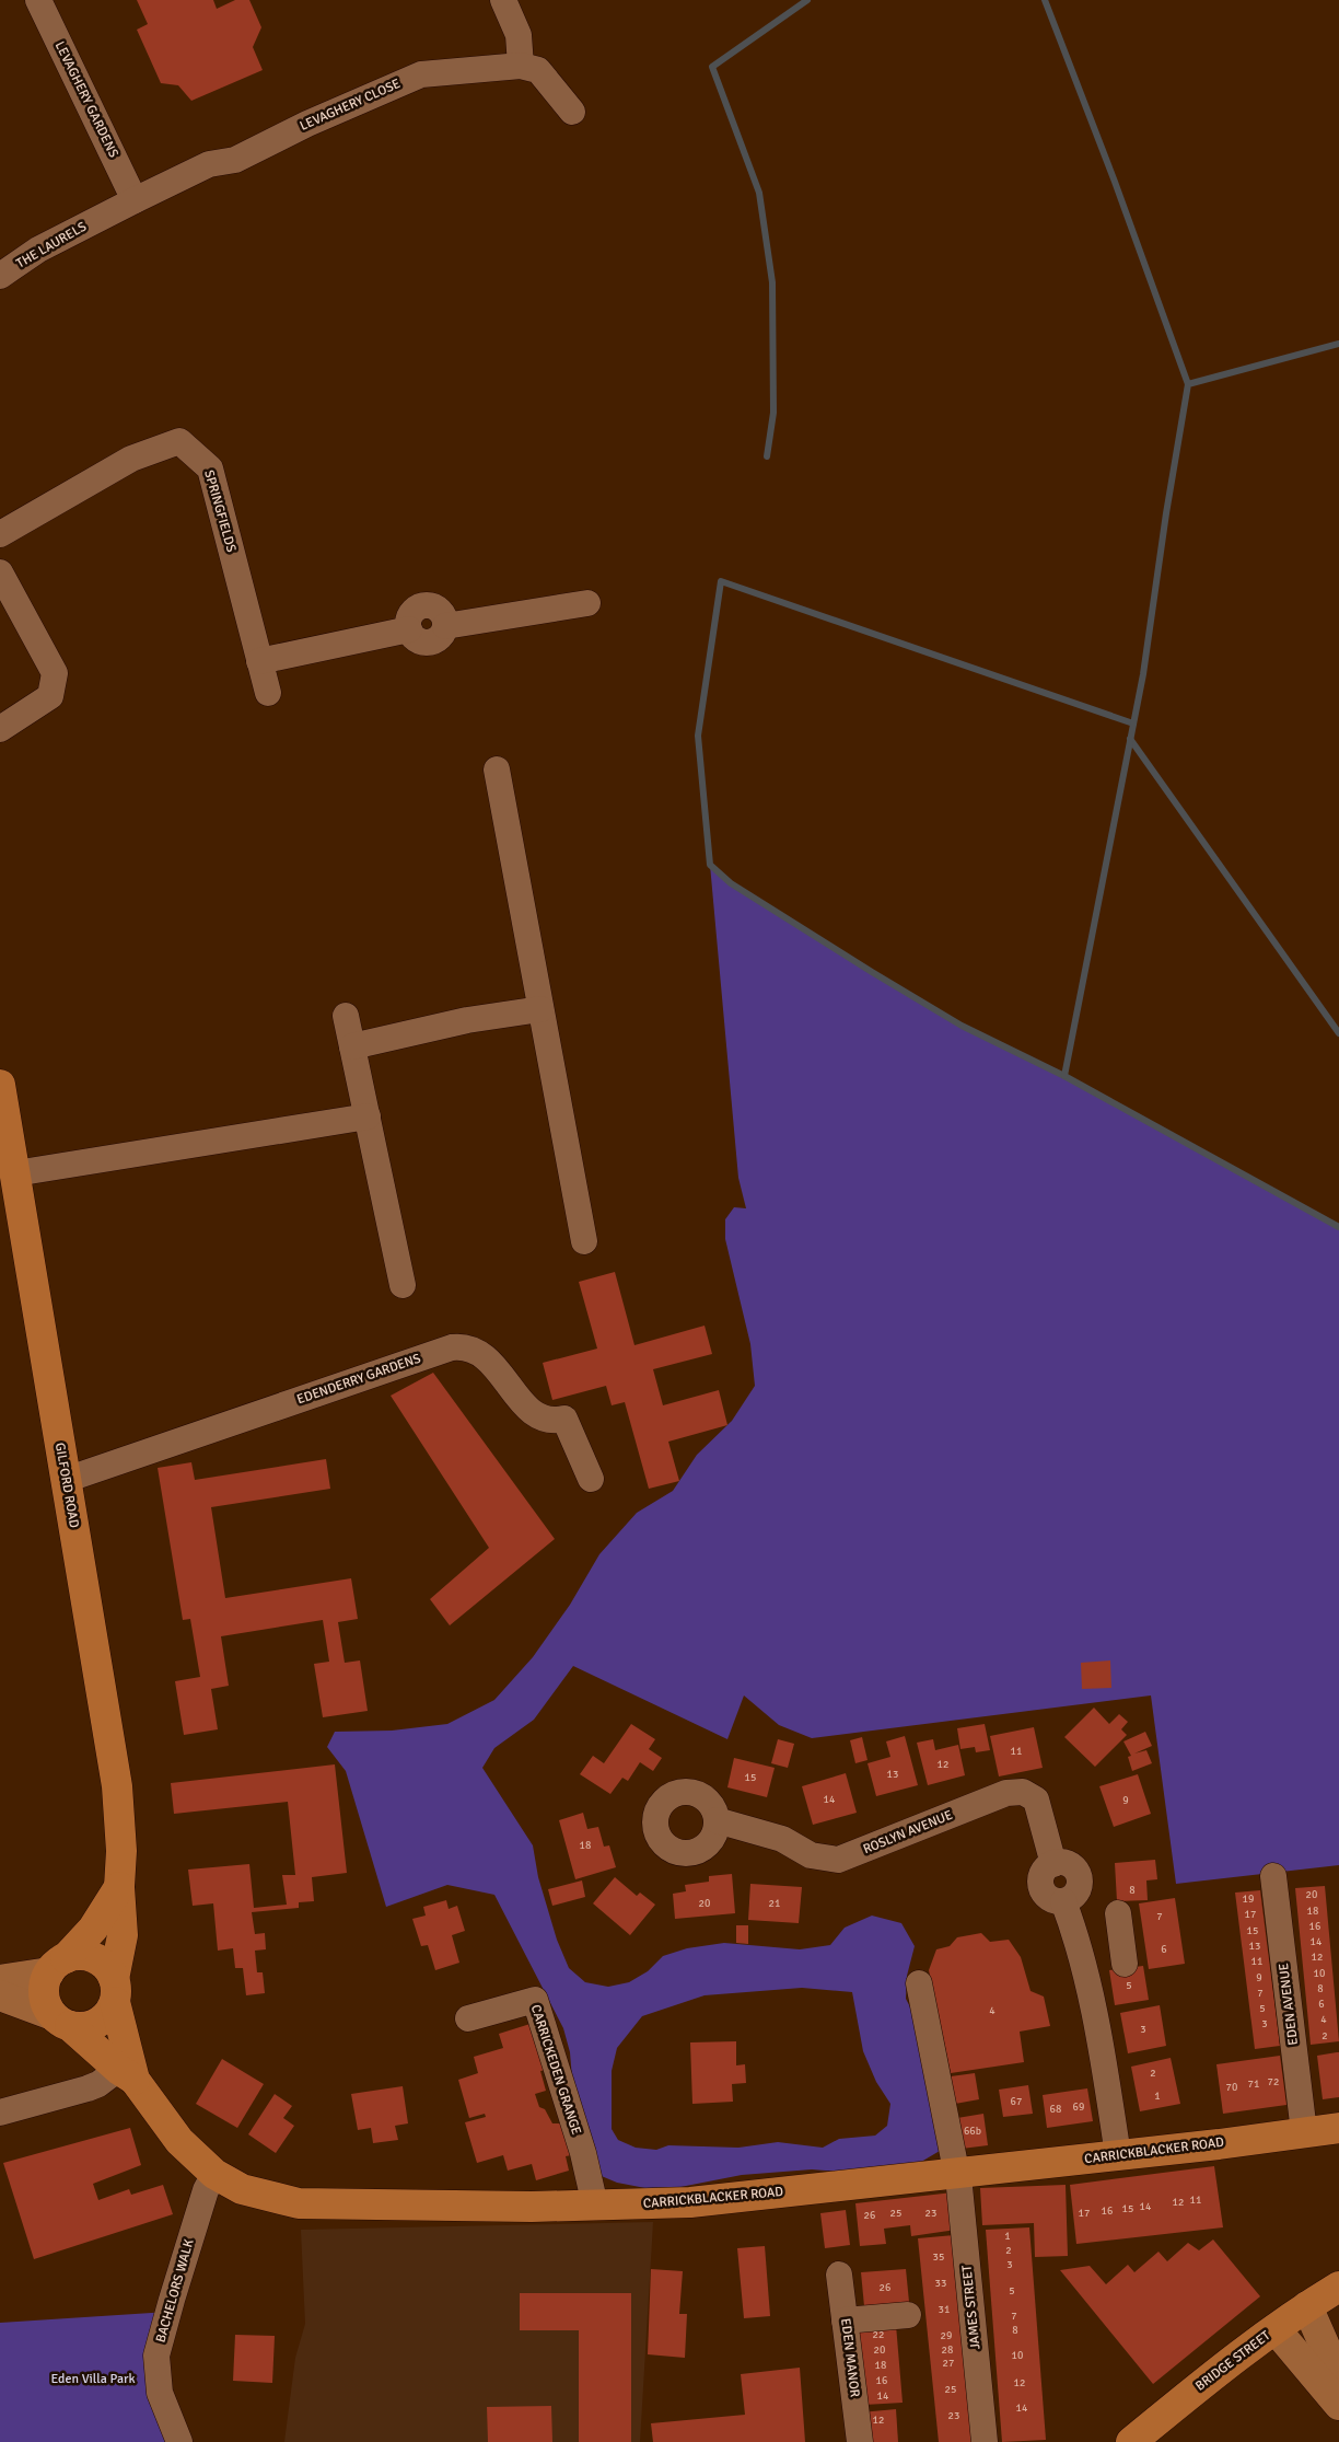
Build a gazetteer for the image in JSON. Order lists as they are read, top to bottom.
{
  "streets": {
    "main road": ["GILFORD ROAD", "CARRICKBLACKER ROAD", "BRIDGE STREET"],
    "street": [
      "LEVAGHERY GARDENS",
      "LEVAGHERY CLOSE",
      "THE LAURELS",
      "SPRINGFIELDS",
      "EDENDERRY GARDENS",
      "ROSLYN AVENUE",
      "EDEN AVENUE",
      "CARRICKEDEN GRANGE",
      "BACHELORS WALK",
      "JAMES STREET",
      "EDEN MANOR"
    ]
  },
  "crossings": [
    ["LEVAGHERY GARDENS", "LEVAGHERY CLOSE"],
    ["LEVAGHERY GARDENS", "THE LAURELS"],
    ["LEVAGHERY CLOSE", "THE LAURELS"],
    ["EDENDERRY GARDENS", "GILFORD ROAD"],
    ["GILFORD ROAD", "CARRICKBLACKER ROAD"],
    ["EDEN AVENUE", "CARRICKBLACKER ROAD"],
    ["CARRICKEDEN GRANGE", "CARRICKBLACKER ROAD"],
    ["CARRICKBLACKER ROAD", "BACHELORS WALK"],
    ["CARRICKBLACKER ROAD", "JAMES STREET"]
  ],
  "parks": ["Eden Villa Park"],
  "house_numbers": [
    "11",
    "12",
    "13",
    "15",
    "14",
    "9",
    "18",
    "8",
    "20",
    "19",
    "20",
    "21",
    "18",
    "17",
    "7",
    "16",
    "15",
    "14",
    "13",
    "6",
    "12",
    "11",
    "10",
    "9",
    "5",
    "8",
    "7",
    "6",
    "5",
    "4",
    "4",
    "3",
    "3",
    "2",
    "2",
    "72",
    "71",
    "70",
    "1",
    "67",
    "69",
    "68",
    "66b",
    "11",
    "12",
    "14",
    "15",
    "16",
    "25",
    "23",
    "17",
    "26",
    "1",
    "2",
    "35",
    "3",
    "33",
    "26",
    "5",
    "31",
    "7",
    "8",
    "22",
    "29",
    "20",
    "28",
    "10",
    "27",
    "18",
    "16",
    "12",
    "25",
    "14",
    "14",
    "23",
    "12"
  ]
}
